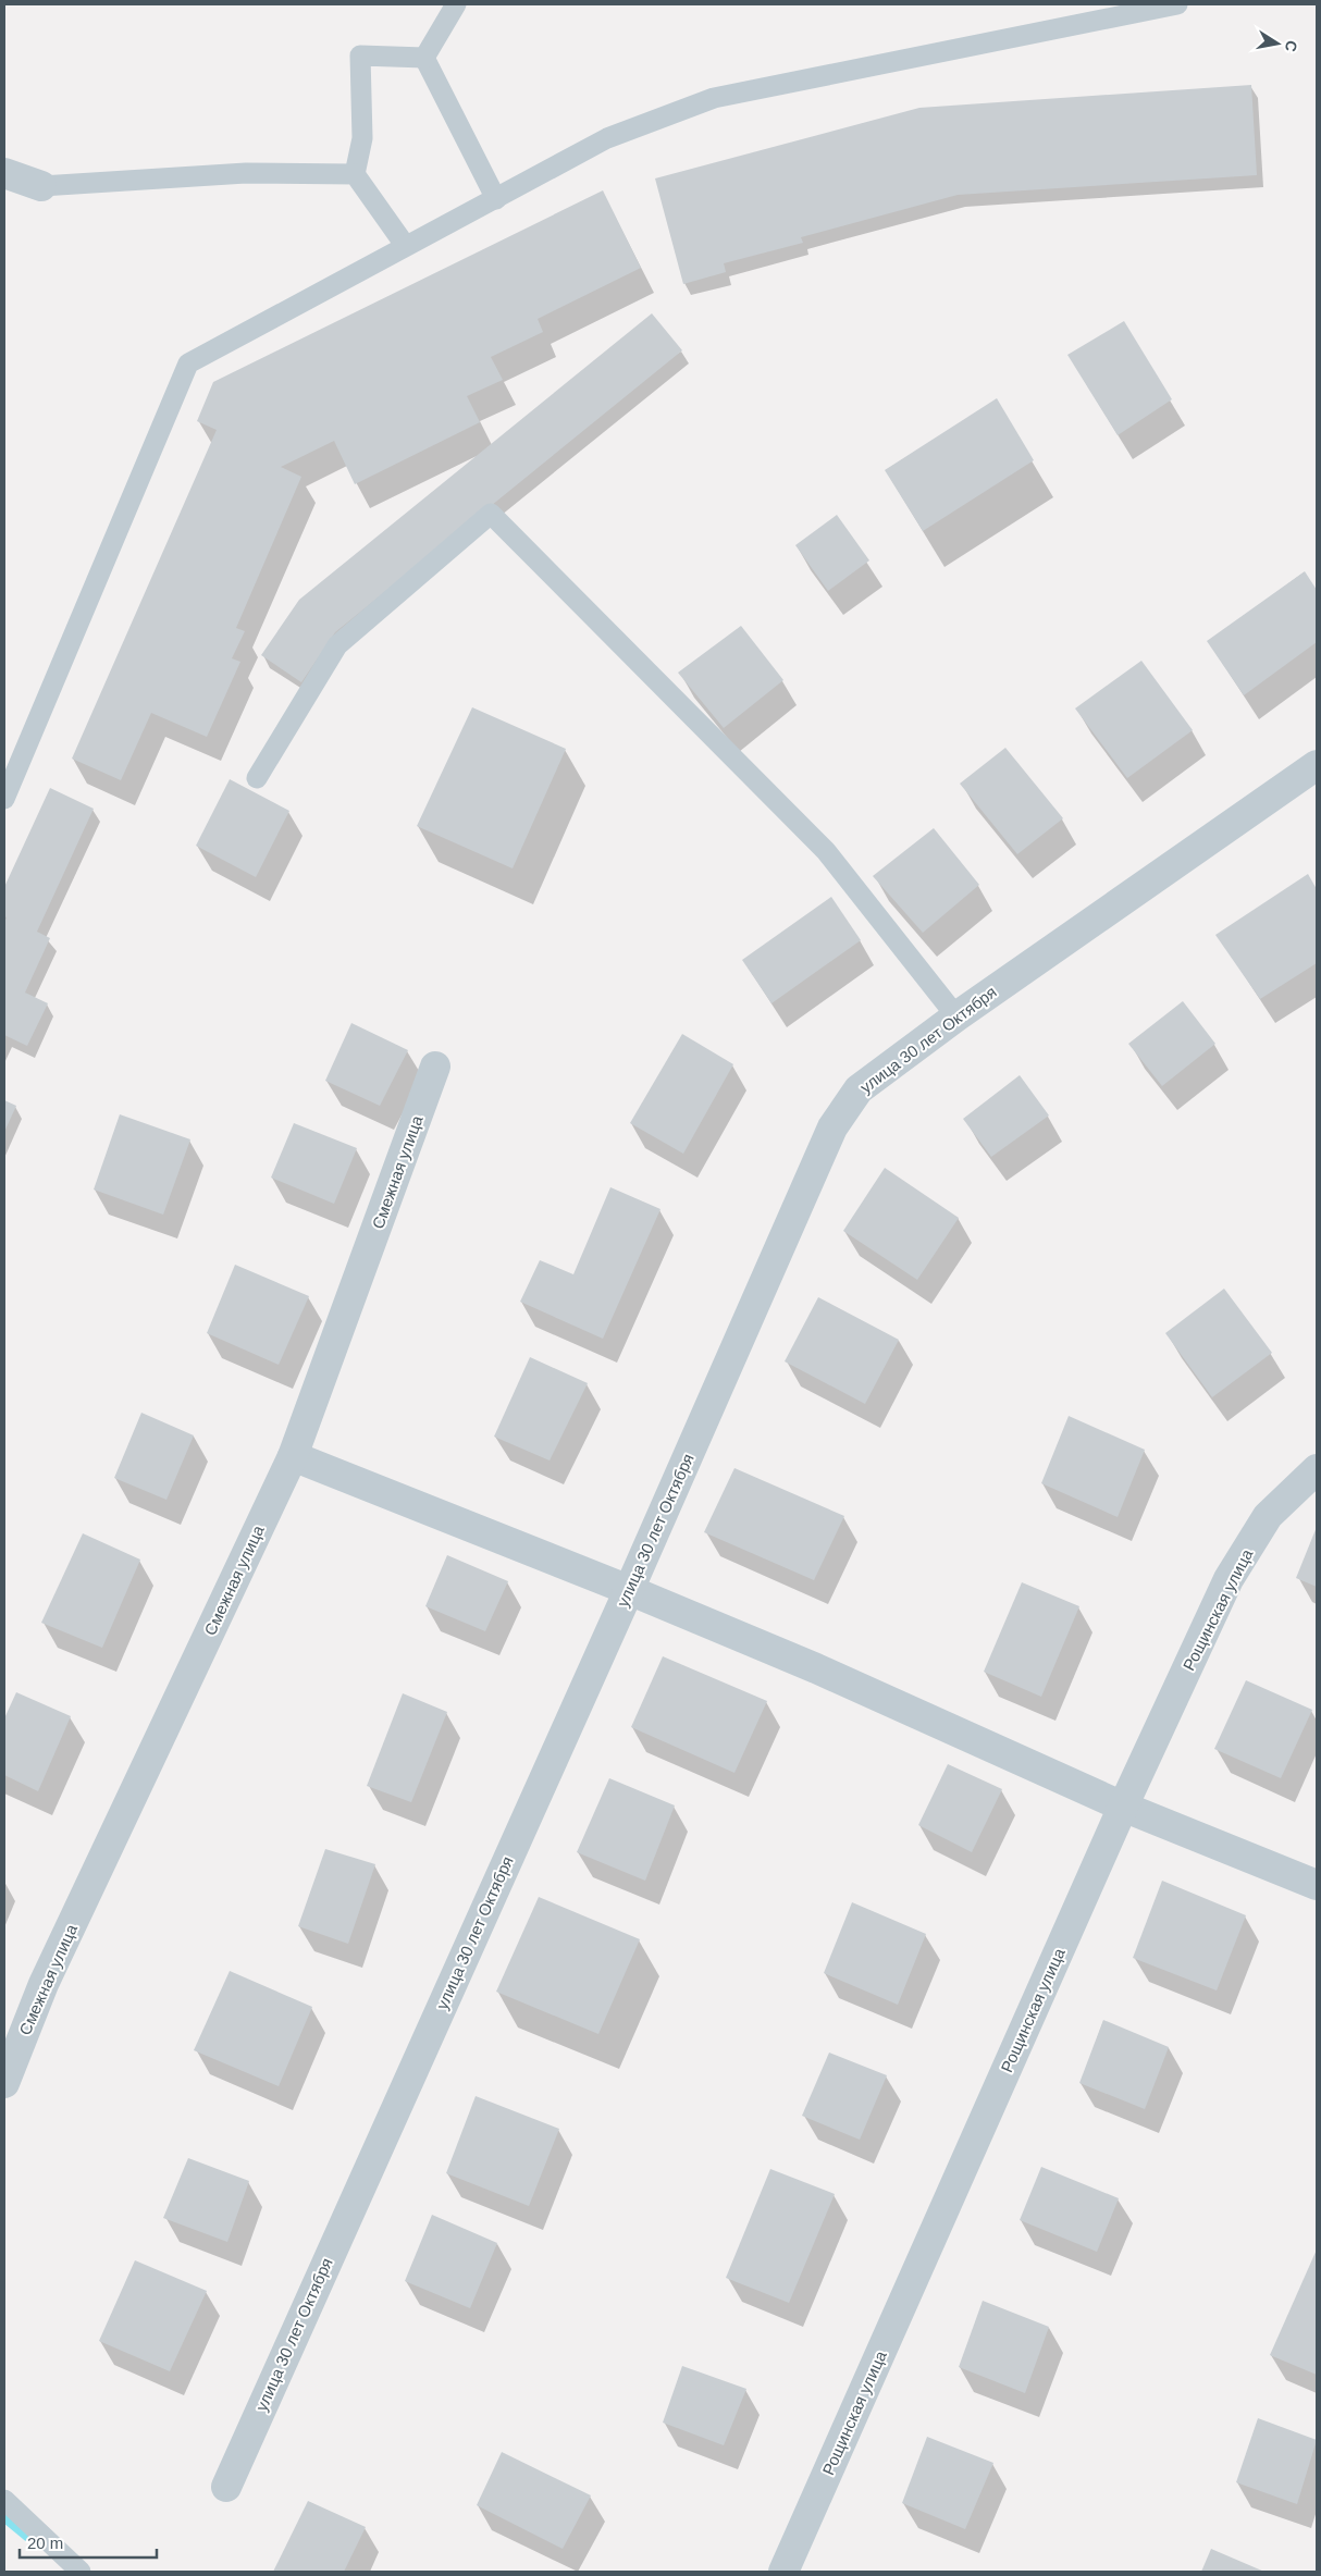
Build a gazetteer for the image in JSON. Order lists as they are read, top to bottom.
{
  "streets": {
    "street": ["улица 30 лет Октября", "Смежная улица", "Рощинская улица"]
  },
  "scale_bar": "20 m",
  "north": "right"
}
